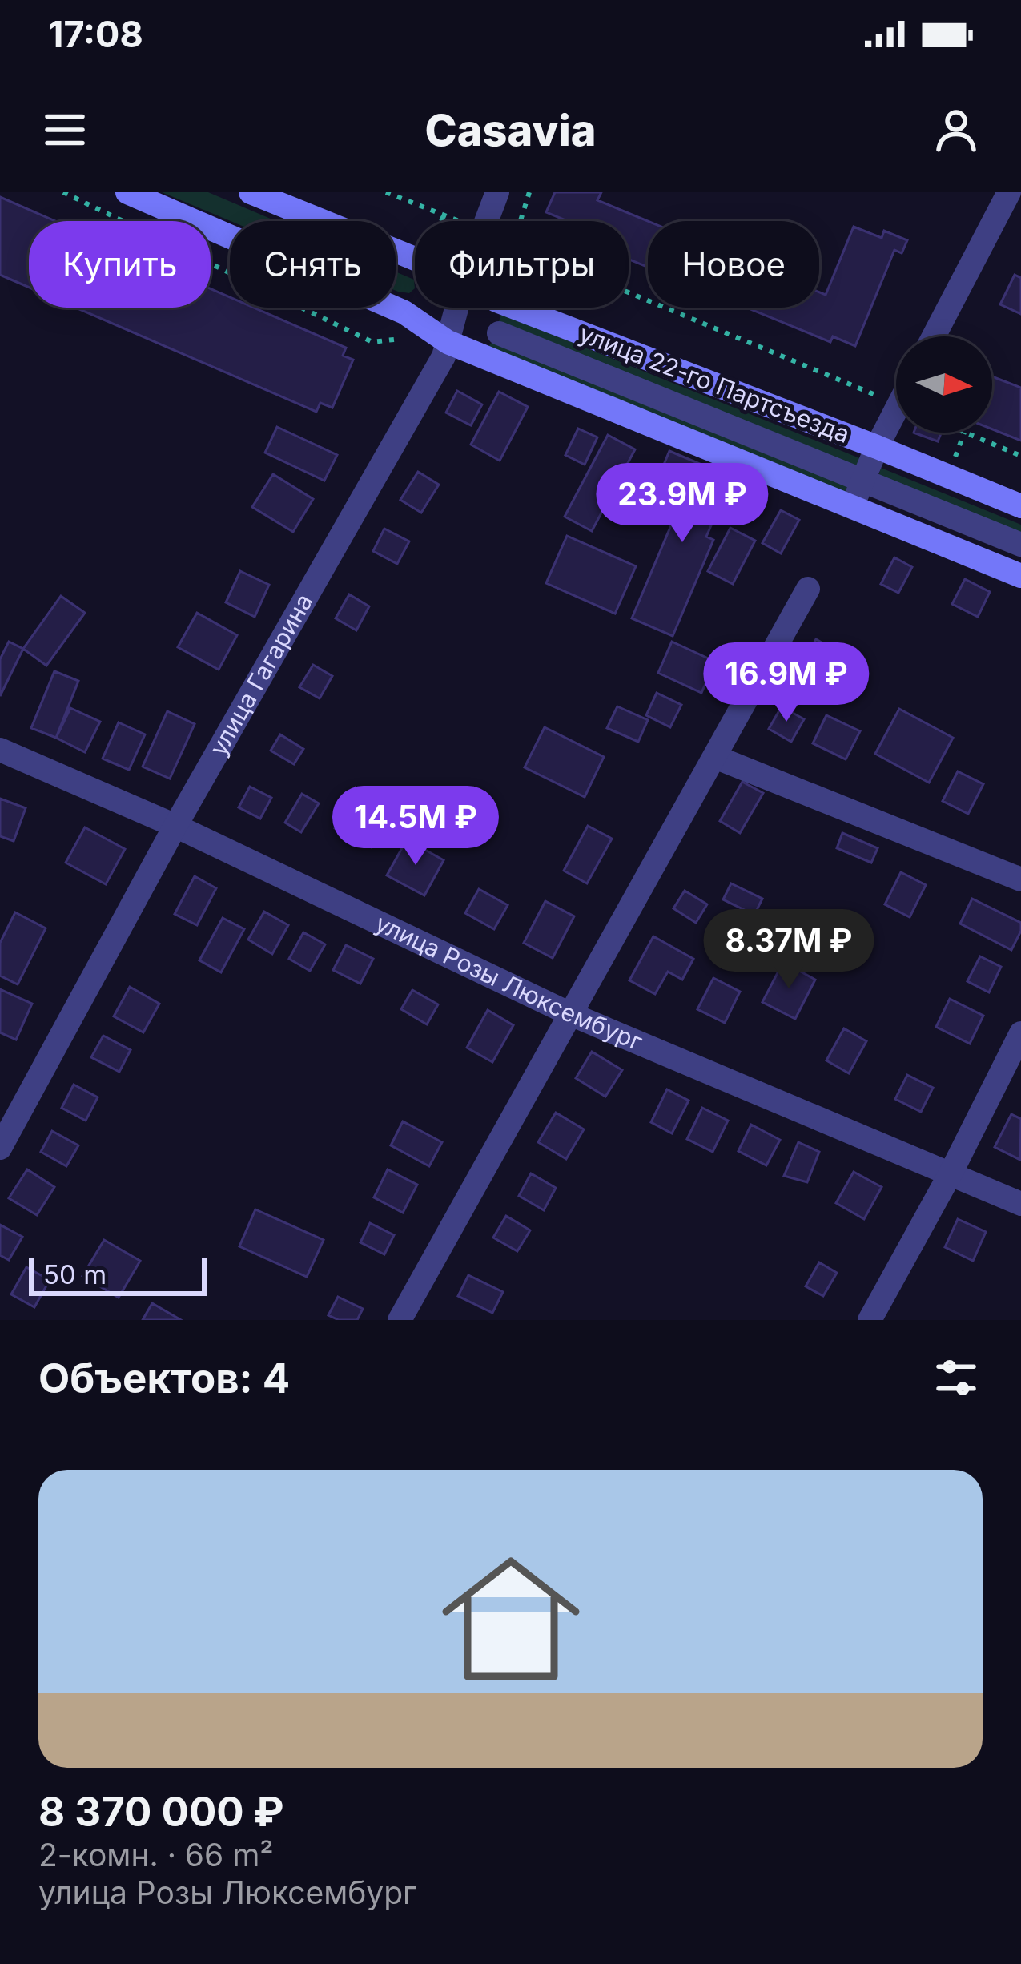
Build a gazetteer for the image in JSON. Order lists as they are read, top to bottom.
{
  "streets": {
    "main road": ["улица 22-го Партсъезда"],
    "street": ["улица Гагарина", "улица Розы Люксембург"]
  },
  "crossings": [
    ["улица Гагарина", "улица Розы Люксембург"]
  ],
  "scale_bar": "50 m",
  "north": "right",
  "page": {
    "status": "17:08",
    "header": "Casavia",
    "chip": [
      "Купить",
      "Снять",
      "Фильтры",
      "Новое"
    ],
    "price": [
      "23.9M ₽",
      "16.9M ₽",
      "14.5M ₽",
      "8.37M ₽"
    ],
    "scale": "50 m",
    "heading": "Объектов: 4",
    "list": [
      {
        "name": "8 370 000 ₽",
        "note": "2-комн. · 66 m² · улица Розы Люксембург"
      }
    ]
  }
}
